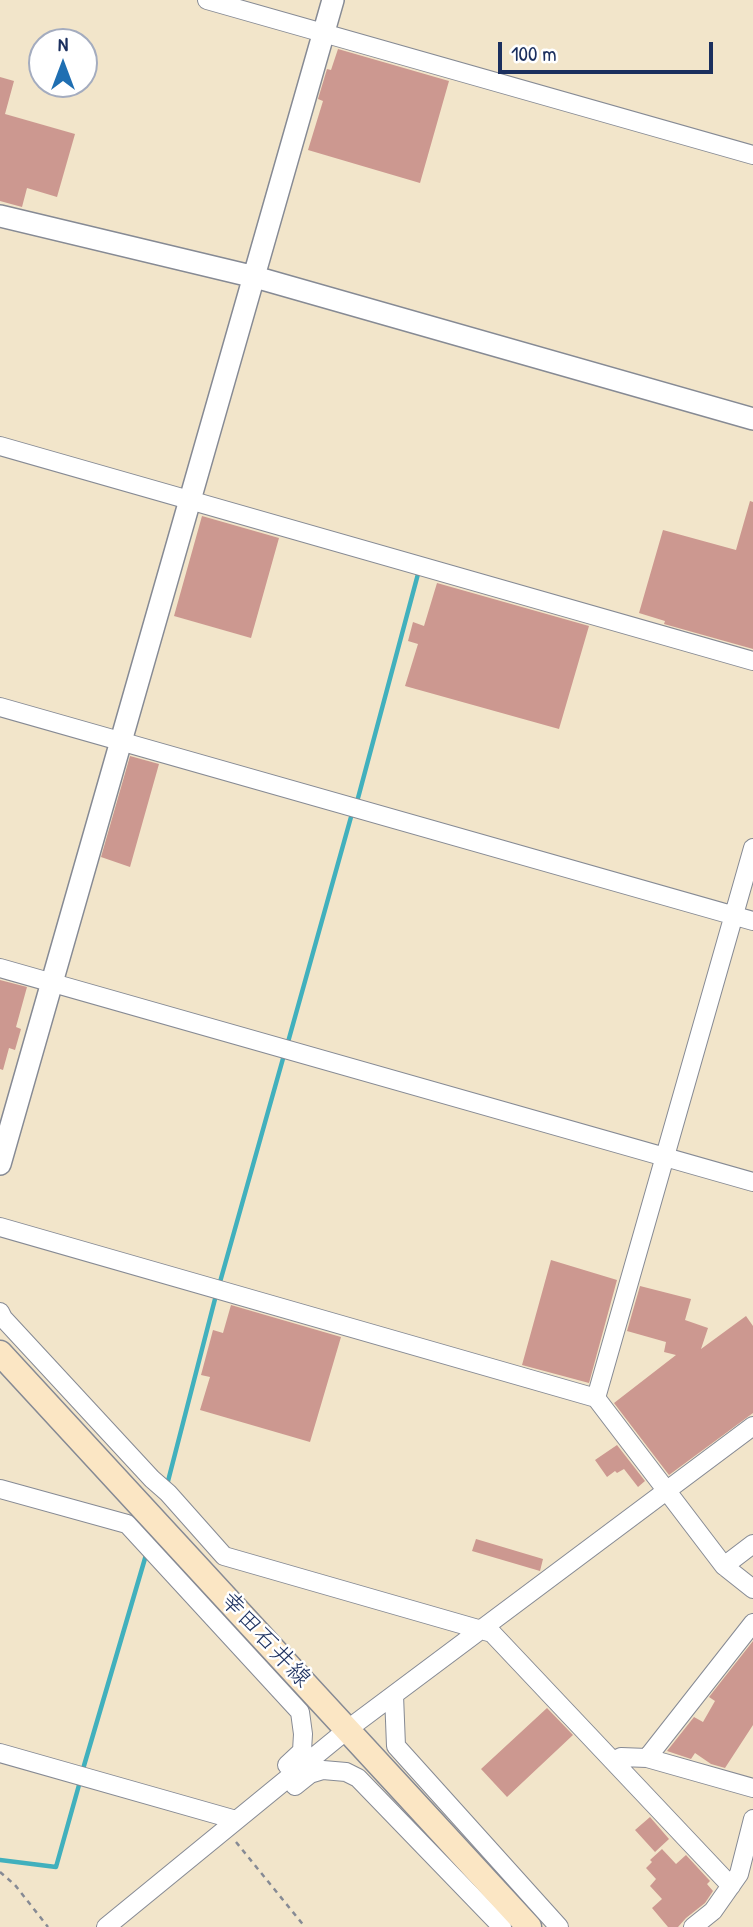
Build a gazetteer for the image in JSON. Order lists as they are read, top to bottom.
{
  "streets": {
    "main road": ["幸田石井線"]
  },
  "scale_bar": "100 m",
  "north": "top"
}
